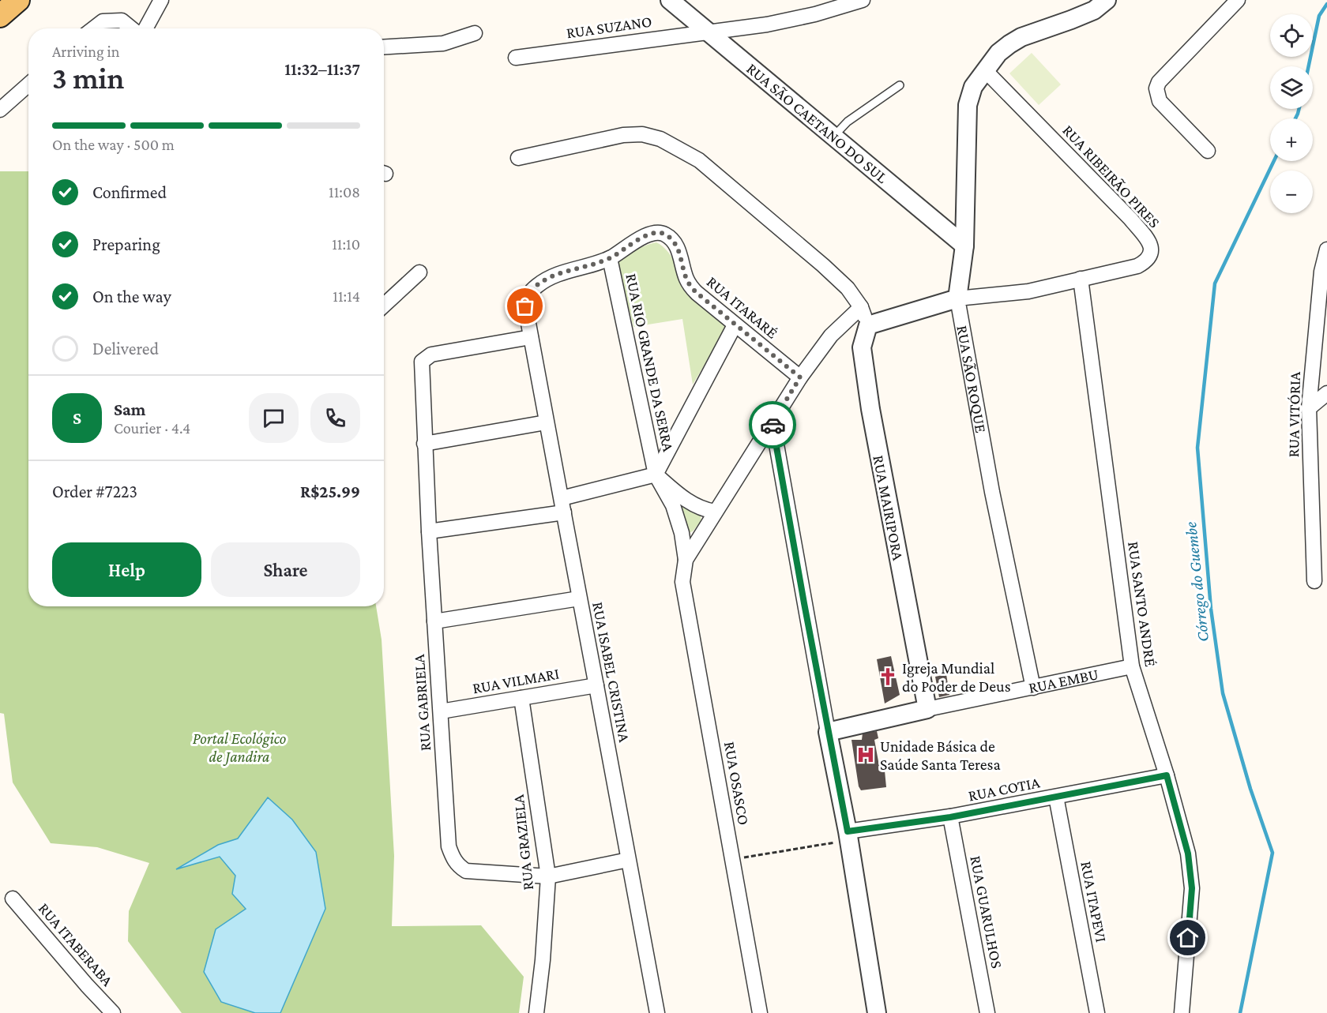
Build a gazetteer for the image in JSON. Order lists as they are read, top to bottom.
{
  "streets": {
    "street": [
      "RUA SUZANO",
      "RUA SÃO CAETANO DO SUL",
      "RUA RIBEIRÃO PIRES",
      "RUA ITARARÉ",
      "RUA RIO GRANDE DA SERRA",
      "RUA SÃO ROQUE",
      "RUA VITÓRIA",
      "RUA MAIRIPORA",
      "RUA SANTO ANDRÉ",
      "RUA ISABEL CRISTINA",
      "RUA VILMARI",
      "RUA EMBU",
      "RUA GABRIELA",
      "RUA OSASCO",
      "RUA COTIA",
      "RUA GRAZIELA",
      "RUA ITAPEVI",
      "RUA GUARULHOS",
      "RUA ITABERABA"
    ]
  },
  "crossings": [
    ["RUA SUZANO", "RUA SÃO CAETANO DO SUL"],
    ["RUA SÃO CAETANO DO SUL", "RUA SÃO ROQUE"],
    ["RUA RIBEIRÃO PIRES", "RUA SÃO ROQUE"],
    ["RUA RIBEIRÃO PIRES", "RUA SANTO ANDRÉ"],
    ["RUA ITARARÉ", "RUA RIO GRANDE DA SERRA"],
    ["RUA ITARARÉ", "RUA ISABEL CRISTINA"],
    ["RUA ITARARÉ", "RUA OSASCO"],
    ["RUA RIO GRANDE DA SERRA", "RUA ISABEL CRISTINA"],
    ["RUA RIO GRANDE DA SERRA", "RUA OSASCO"],
    ["RUA SÃO ROQUE", "RUA EMBU"],
    ["RUA MAIRIPORA", "RUA EMBU"],
    ["RUA SANTO ANDRÉ", "RUA EMBU"],
    ["RUA SANTO ANDRÉ", "RUA COTIA"],
    ["RUA ISABEL CRISTINA", "RUA VILMARI"],
    ["RUA ISABEL CRISTINA", "RUA GABRIELA"],
    ["RUA VILMARI", "RUA GABRIELA"],
    ["RUA VILMARI", "RUA GRAZIELA"],
    ["RUA GABRIELA", "RUA GRAZIELA"],
    ["RUA COTIA", "RUA ITAPEVI"],
    ["RUA COTIA", "RUA GUARULHOS"]
  ],
  "water": ["Córrego do Guembe"],
  "parks": ["Portal Ecológico de Jandira"],
  "places": {
    "church": ["Igreja Mundial do Poder de Deus"],
    "hospital": ["Unidade Básica de Saúde Santa Teresa"]
  },
  "page": {
    "map_buttons": ["+", "−"],
    "heading": ["3 min", "Arriving in", "11:32–11:37"],
    "panel": [
      "Sam",
      "Courier · 4.4",
      "Order #7223",
      "R$25.99"
    ],
    "bar": "On the way · 500 m",
    "list": [
      ["Confirmed", "11:08"],
      ["Preparing", "11:10"],
      ["On the way", "11:14"],
      "Delivered"
    ],
    "round": "S",
    "buttons": ["Help", "Share"]
  }
}
